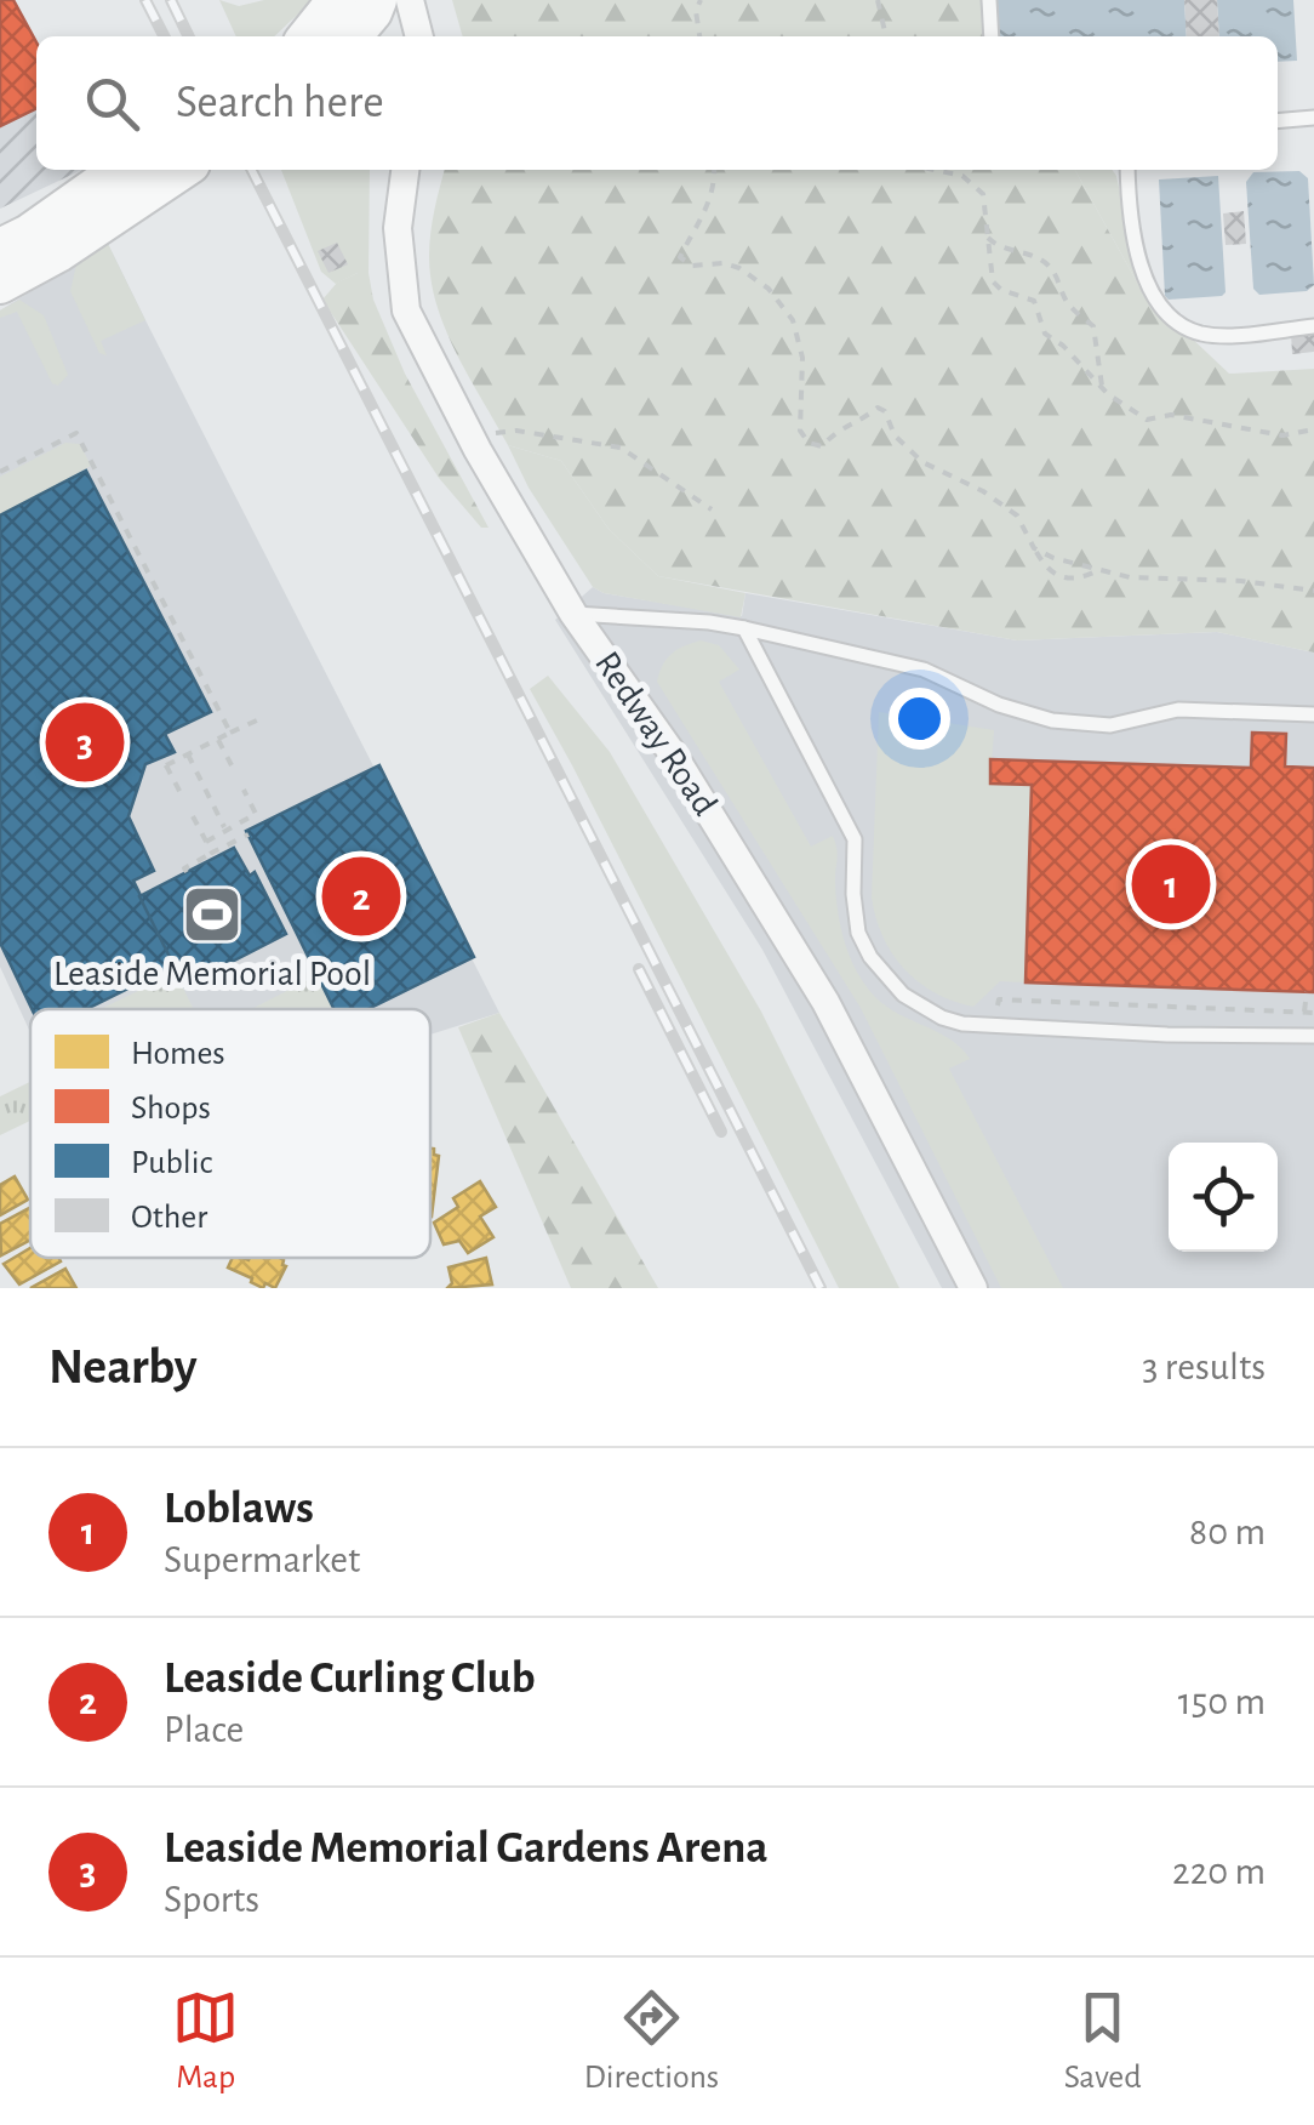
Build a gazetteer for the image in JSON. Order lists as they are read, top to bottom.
{
  "streets": {
    "street": ["Redway Road"]
  },
  "places": {
    "sports": ["Leaside Memorial Pool"]
  },
  "legend": [
    "Homes",
    "Shops",
    "Public",
    "Other"
  ],
  "page": {
    "search": "Search here",
    "pins": ["3", "1", "2"],
    "heading": ["Nearby", "3 results"],
    "list": [
      {
        "mark": "1",
        "name": "Loblaws",
        "note": "Supermarket",
        "value": "80 m"
      },
      {
        "mark": "2",
        "name": "Leaside Curling Club",
        "note": "Place",
        "value": "150 m"
      },
      {
        "mark": "3",
        "name": "Leaside Memorial Gardens Arena",
        "note": "Sports",
        "value": "220 m"
      }
    ],
    "nav": ["Map", "Directions", "Saved"]
  }
}
